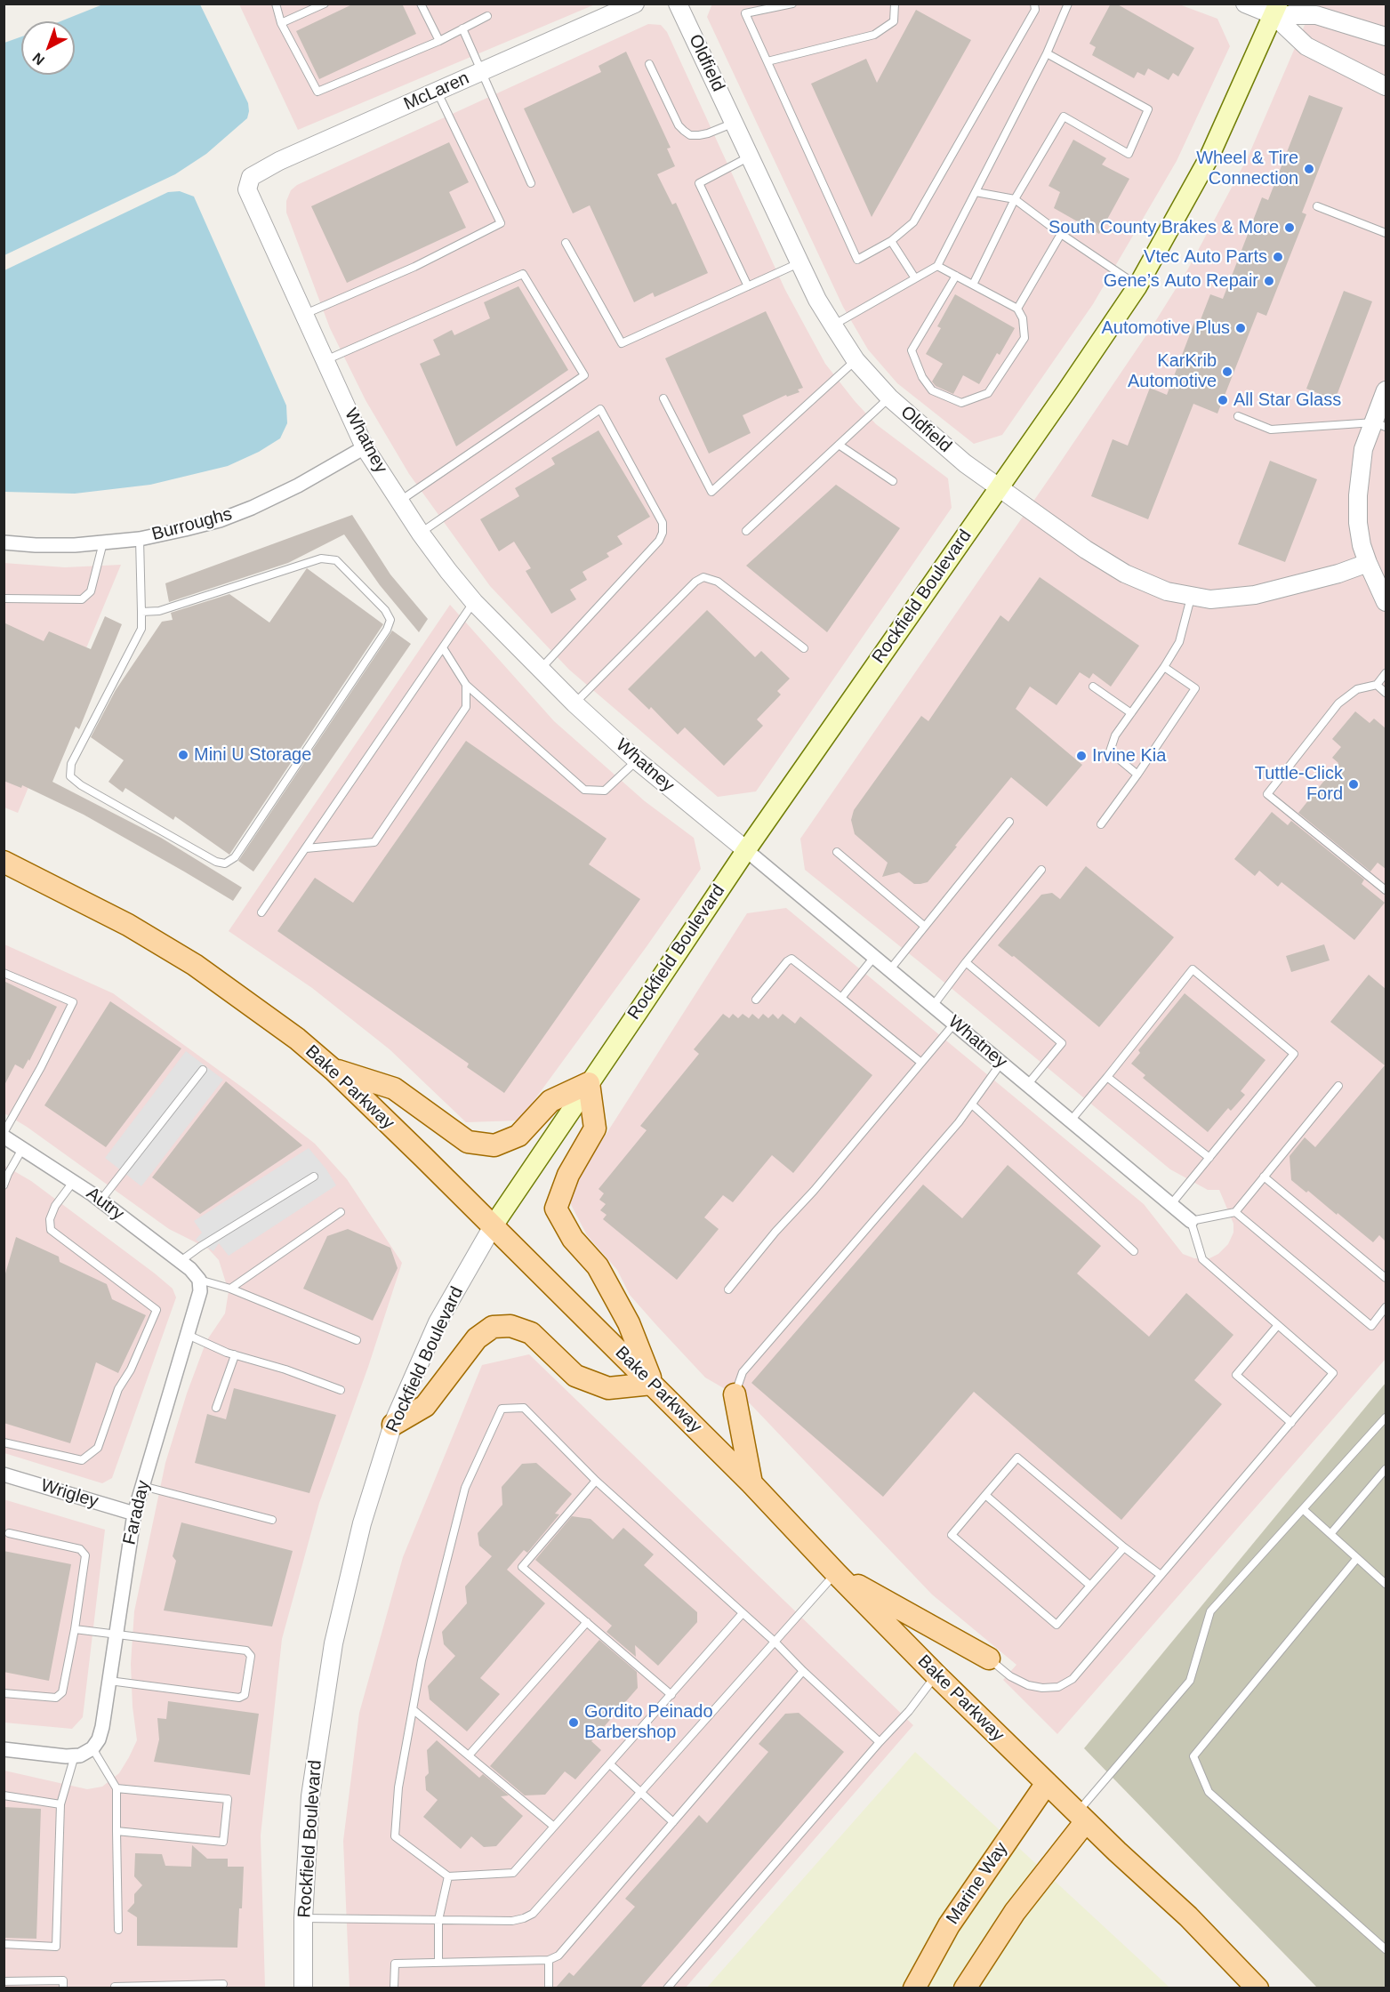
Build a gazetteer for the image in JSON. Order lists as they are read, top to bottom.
{
  "streets": {
    "main road": ["Rockfield Boulevard", "Bake Parkway", "Marine Way"],
    "street": [
      "Oldfield",
      "McLaren",
      "Whatney",
      "Burroughs",
      "Autry",
      "Wrigley",
      "Faraday"
    ]
  },
  "crossings": [
    ["Oldfield", "Rockfield Boulevard"],
    ["McLaren", "Whatney"],
    ["Whatney", "Burroughs"],
    ["Whatney", "Rockfield Boulevard"],
    ["Rockfield Boulevard", "Bake Parkway"],
    ["Bake Parkway", "Marine Way"],
    ["Autry", "Faraday"],
    ["Wrigley", "Faraday"]
  ],
  "places": [
    "Wheel & Tire Connection",
    "South County Brakes & More",
    "Vtec Auto Parts",
    "Gene’s Auto Repair",
    "Automotive Plus",
    "KarKrib Automotive",
    "All Star Glass",
    "Mini U Storage",
    "Irvine Kia",
    "Tuttle-Click Ford",
    "Gordito Peinado Barbershop"
  ],
  "north": "bottom left"
}
